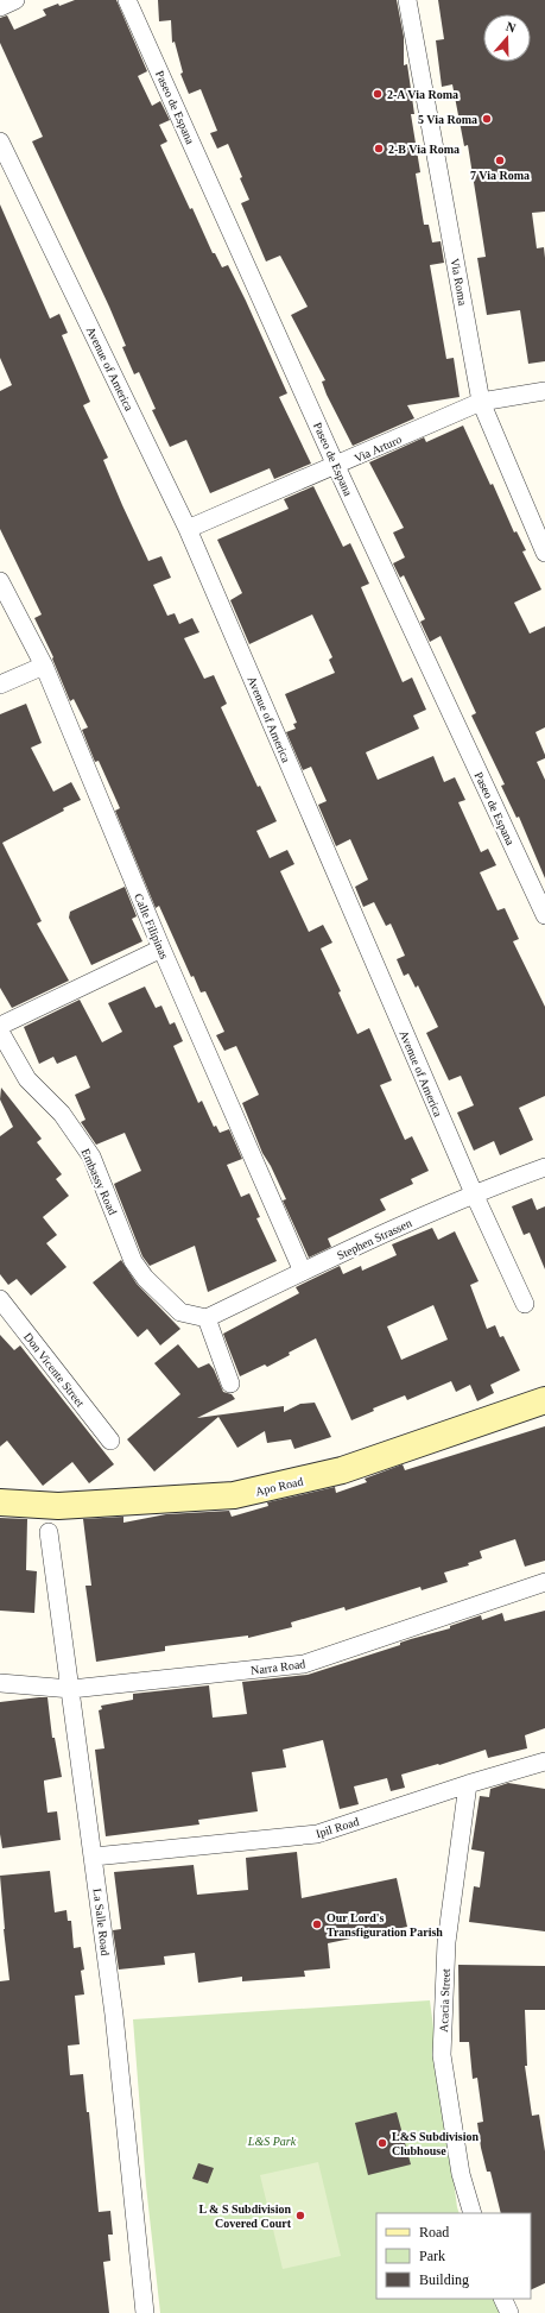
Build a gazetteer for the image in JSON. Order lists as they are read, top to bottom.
{
  "streets": {
    "street": [
      "Paseo de Espana",
      "Via Roma",
      "Avenue of America",
      "Via Arturo",
      "Calle Filipinas",
      "Embassy Road",
      "Stephen Strassen",
      "Don Vicente Street",
      "Apo Road",
      "Narra Road",
      "Ipil Road",
      "La Salle Road",
      "Acacia Street"
    ]
  },
  "crossings": [
    ["Paseo de Espana", "Via Arturo"],
    ["Via Roma", "Via Arturo"],
    ["Avenue of America", "Via Arturo"],
    ["Avenue of America", "Stephen Strassen"],
    ["Calle Filipinas", "Stephen Strassen"],
    ["Embassy Road", "Stephen Strassen"],
    ["Narra Road", "La Salle Road"],
    ["Ipil Road", "La Salle Road"],
    ["Ipil Road", "Acacia Street"]
  ],
  "parks": ["L&S Park"],
  "places": [
    "2-A Via Roma",
    "5 Via Roma",
    "2-B Via Roma",
    "7 Via Roma",
    "Our Lord's Transfiguration Parish",
    "L&S Subdivision Clubhouse",
    "L & S Subdivision Covered Court"
  ],
  "legend": ["Road", "Park", "Building"],
  "north": "top"
}
